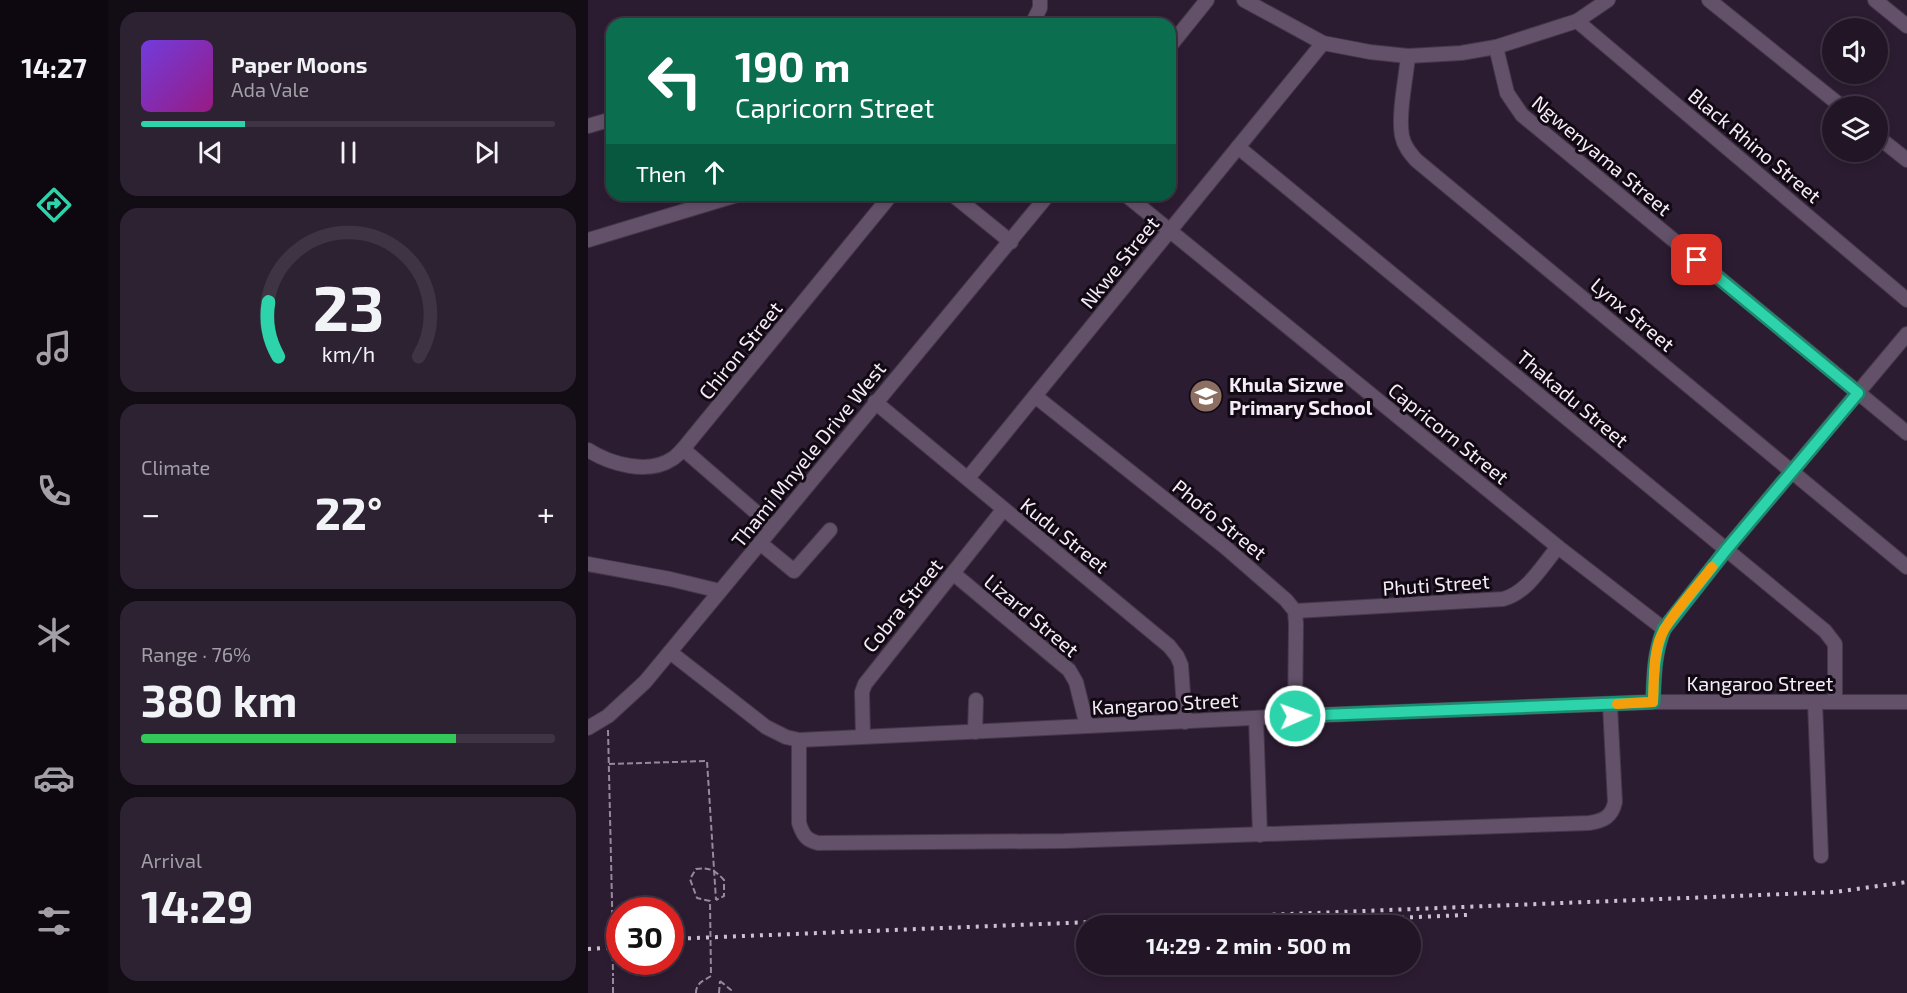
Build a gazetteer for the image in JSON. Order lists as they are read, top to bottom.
{
  "streets": {
    "street": [
      "Black Rhino Street",
      "Ngwenyama Street",
      "Nkwe Street",
      "Lynx Street",
      "Chiron Street",
      "Thakadu Street",
      "Capricorn Street",
      "Thami Mnyele Drive West",
      "Phofo Street",
      "Kudu Street",
      "Phuti Street",
      "Cobra Street",
      "Lizard Street",
      "Kangaroo Street"
    ]
  },
  "crossings": [
    ["Nkwe Street", "Thakadu Street"],
    ["Nkwe Street", "Capricorn Street"],
    ["Nkwe Street", "Phofo Street"],
    ["Nkwe Street", "Kudu Street"],
    ["Thakadu Street", "Kangaroo Street"],
    ["Capricorn Street", "Phuti Street"],
    ["Thami Mnyele Drive West", "Kudu Street"],
    ["Thami Mnyele Drive West", "Kangaroo Street"],
    ["Phofo Street", "Phuti Street"],
    ["Kudu Street", "Cobra Street"],
    ["Kudu Street", "Kangaroo Street"],
    ["Cobra Street", "Lizard Street"],
    ["Cobra Street", "Kangaroo Street"],
    ["Lizard Street", "Kangaroo Street"]
  ],
  "places": {
    "school or university": ["Khula Sizwe Primary School"]
  },
  "page": {
    "tabs": "14:27",
    "turn": ["190 m", "Capricorn Street"],
    "song": ["Paper Moons", "Ada Vale"],
    "then": "Then",
    "tile": [
      "Climate",
      ["Range · 76%", "380 km"],
      ["Arrival", "14:29"]
    ],
    "heat": ["−", "22°", "+"],
    "limit": "30",
    "trip": "14:29 · 2 min · 500 m",
    "gauge": ["23", "km/h"]
  }
}
